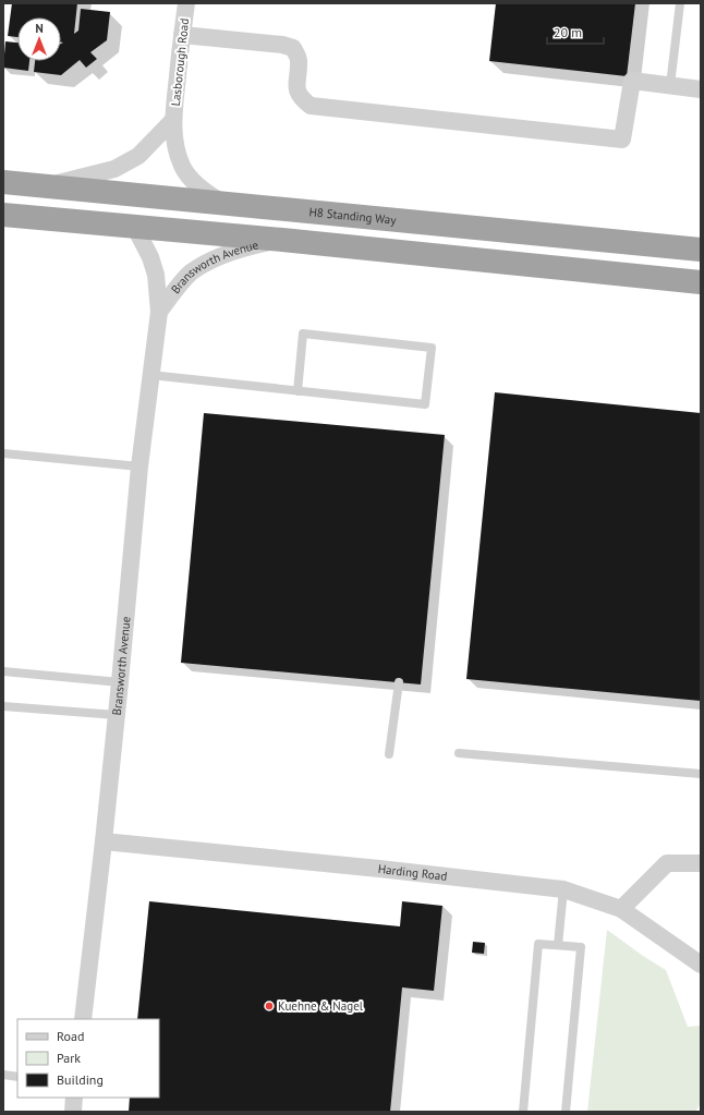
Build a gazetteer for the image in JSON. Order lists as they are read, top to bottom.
{
  "streets": {
    "highway": ["H8 Standing Way"],
    "street": ["Lasborough Road", "Bransworth Avenue", "Harding Road"]
  },
  "crossings": [
    ["Lasborough Road", "H8 Standing Way"],
    ["Bransworth Avenue", "Harding Road"]
  ],
  "places": ["Kuehne & Nagel"],
  "legend": ["Road", "Park", "Building"],
  "scale_bar": "20 m",
  "north": "top"
}
